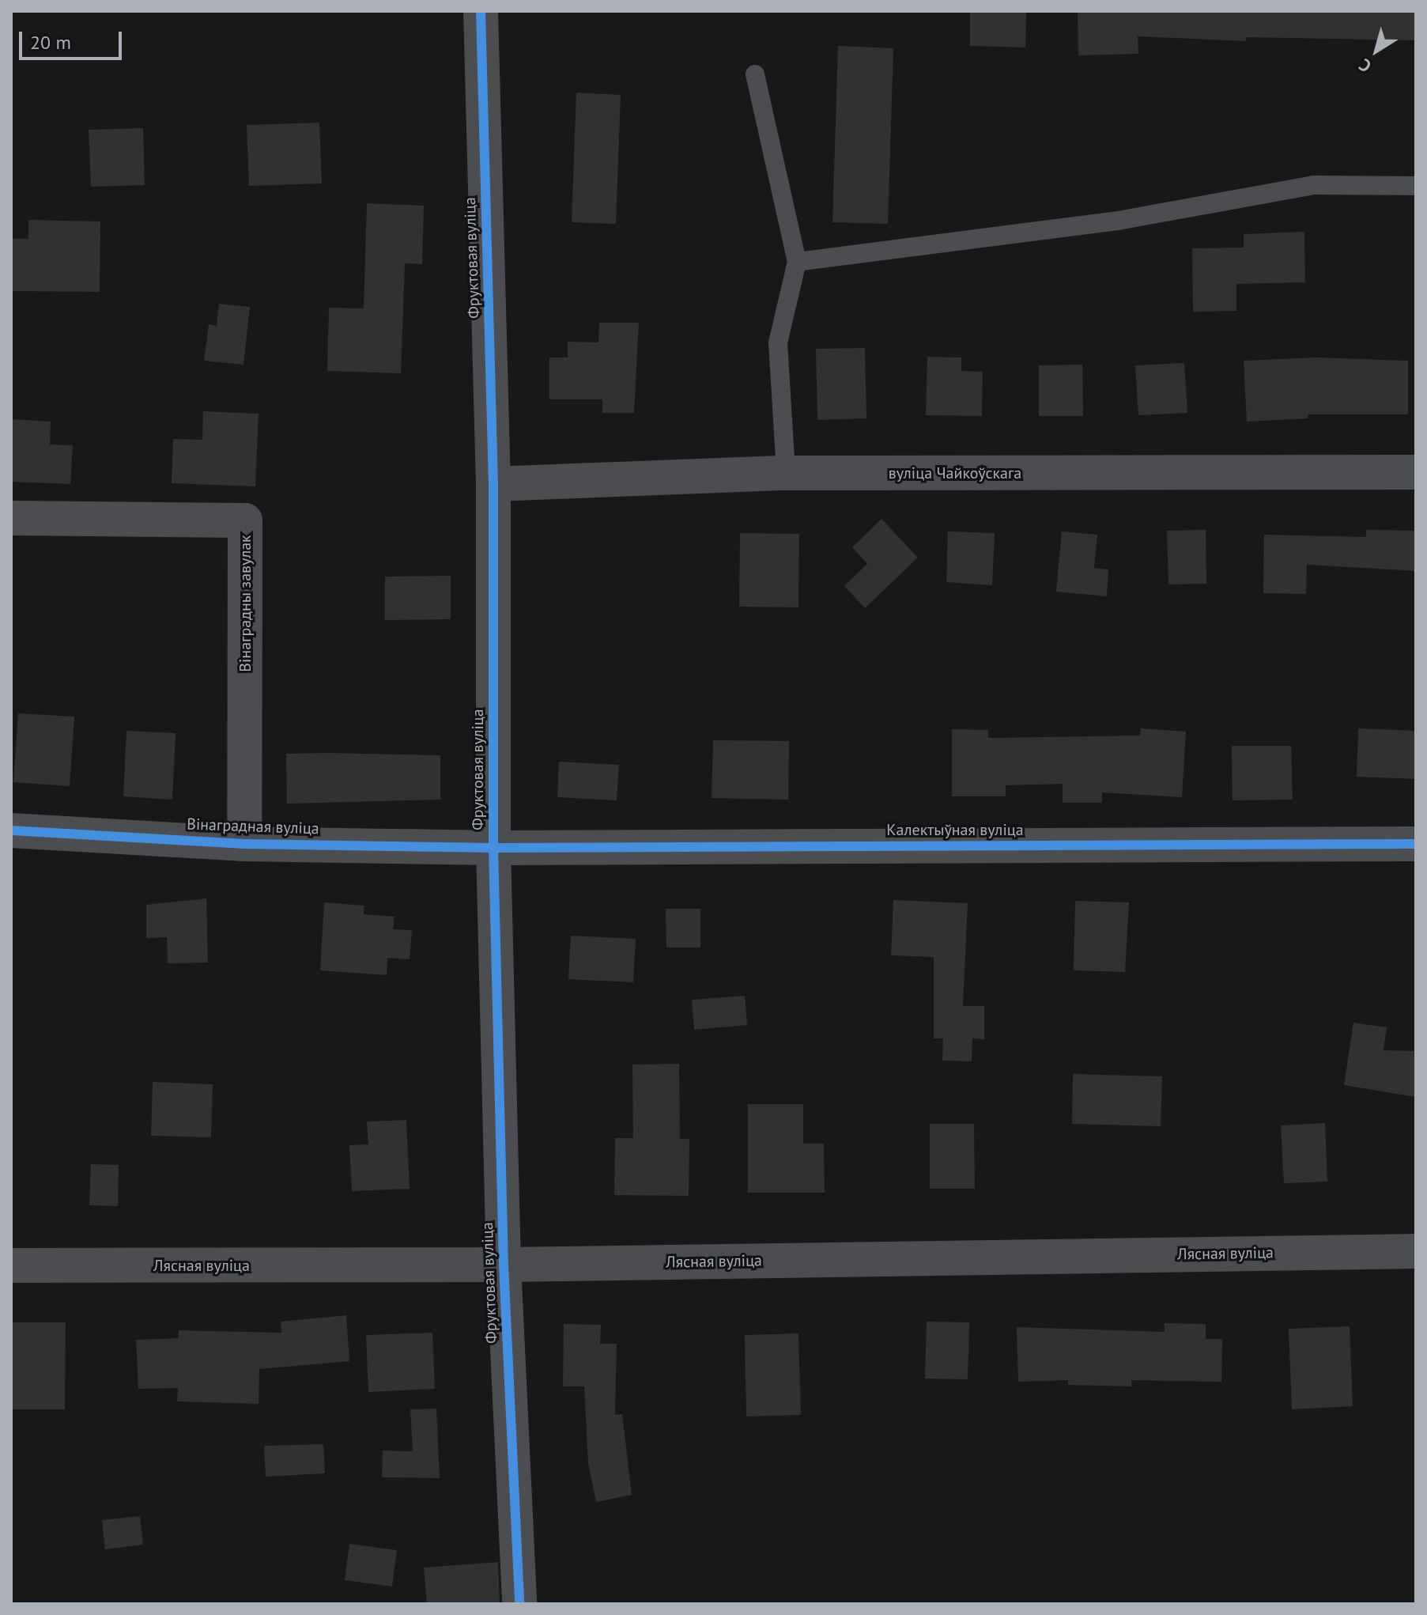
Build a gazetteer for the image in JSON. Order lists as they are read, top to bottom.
{
  "streets": {
    "street": [
      "Фруктовая вуліца",
      "вуліца Чайкоўскага",
      "Вінаградны завулак",
      "Вінаградная вуліца",
      "Калектыўная вуліца",
      "Лясная вуліца"
    ]
  },
  "crossings": [
    ["Фруктовая вуліца", "вуліца Чайкоўскага"],
    ["Фруктовая вуліца", "Вінаградная вуліца"],
    ["Фруктовая вуліца", "Калектыўная вуліца"],
    ["Фруктовая вуліца", "Лясная вуліца"],
    ["Вінаградны завулак", "Вінаградная вуліца"],
    ["Вінаградная вуліца", "Калектыўная вуліца"]
  ],
  "scale_bar": "20 m",
  "north": "bottom left"
}
